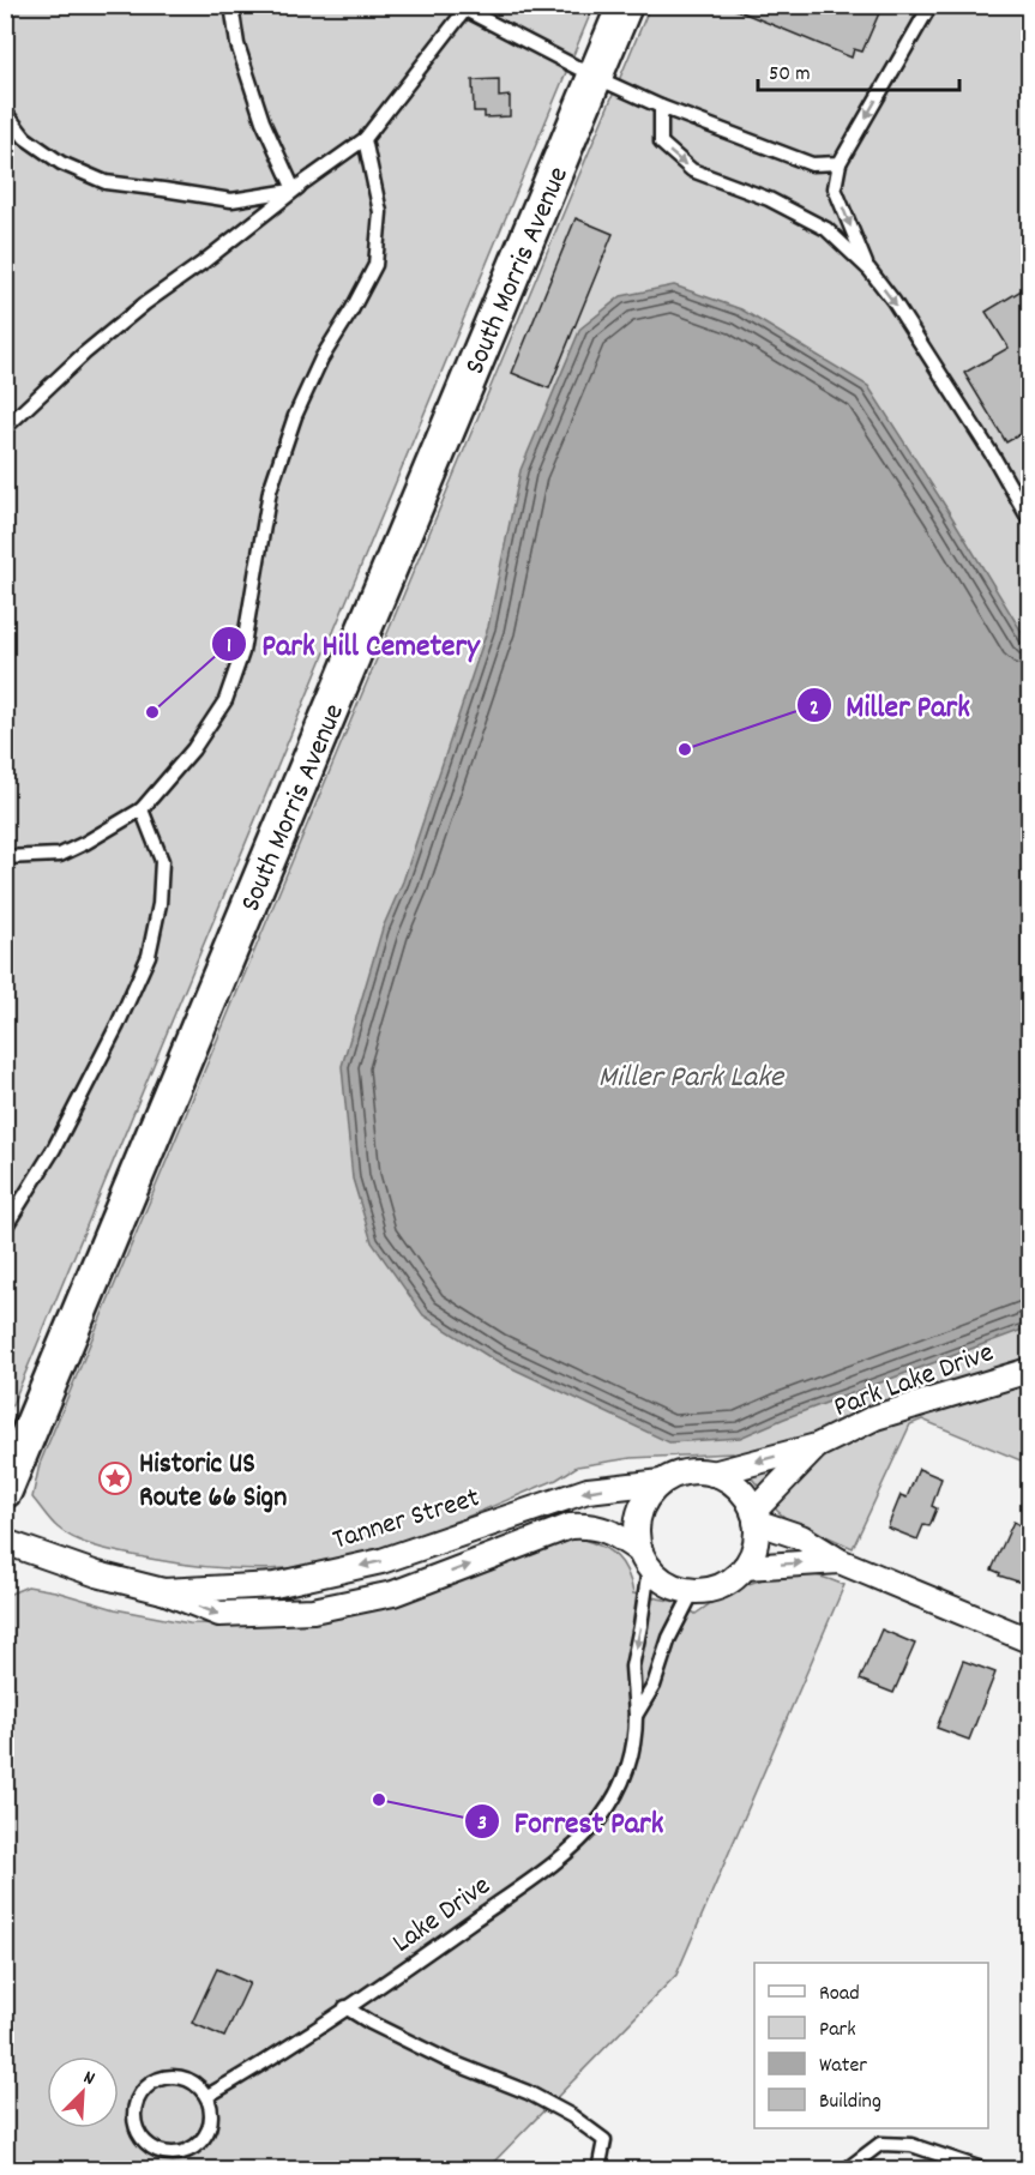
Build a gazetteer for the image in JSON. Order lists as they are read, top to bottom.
{
  "streets": {
    "main road": ["South Morris Avenue"],
    "street": ["Park Lake Drive", "Tanner Street"],
    "lane": ["Lake Drive"]
  },
  "crossings": [
    ["Park Lake Drive", "Tanner Street"],
    ["Park Lake Drive", "Lake Drive"],
    ["Tanner Street", "Lake Drive"]
  ],
  "water": ["Miller Park Lake"],
  "places": {
    "other": ["Park Hill Cemetery", "Miller Park", "Forrest Park"],
    "place": ["Historic US Route 66 Sign"]
  },
  "legend": [
    "Road",
    "Park",
    "Water",
    "Building"
  ],
  "scale_bar": "50 m",
  "north": "top right"
}
